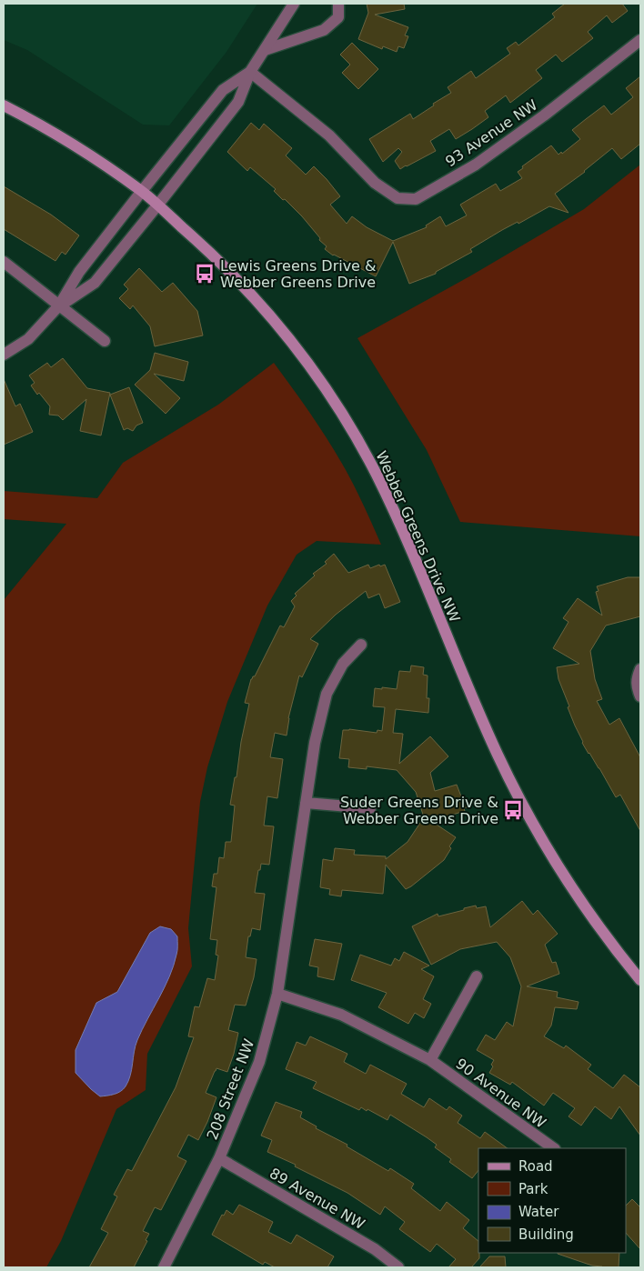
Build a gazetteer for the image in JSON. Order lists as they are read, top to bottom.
{
  "streets": {
    "main road": ["Webber Greens Drive NW"],
    "street": [
      "93 Avenue NW",
      "208 Street NW",
      "90 Avenue NW",
      "89 Avenue NW"
    ]
  },
  "crossings": [
    ["208 Street NW", "90 Avenue NW"],
    ["208 Street NW", "89 Avenue NW"]
  ],
  "places": {
    "bus stop": ["Lewis Greens Drive & Webber Greens Drive", "Suder Greens Drive & Webber Greens Drive"]
  },
  "legend": [
    "Road",
    "Park",
    "Water",
    "Building"
  ]
}
